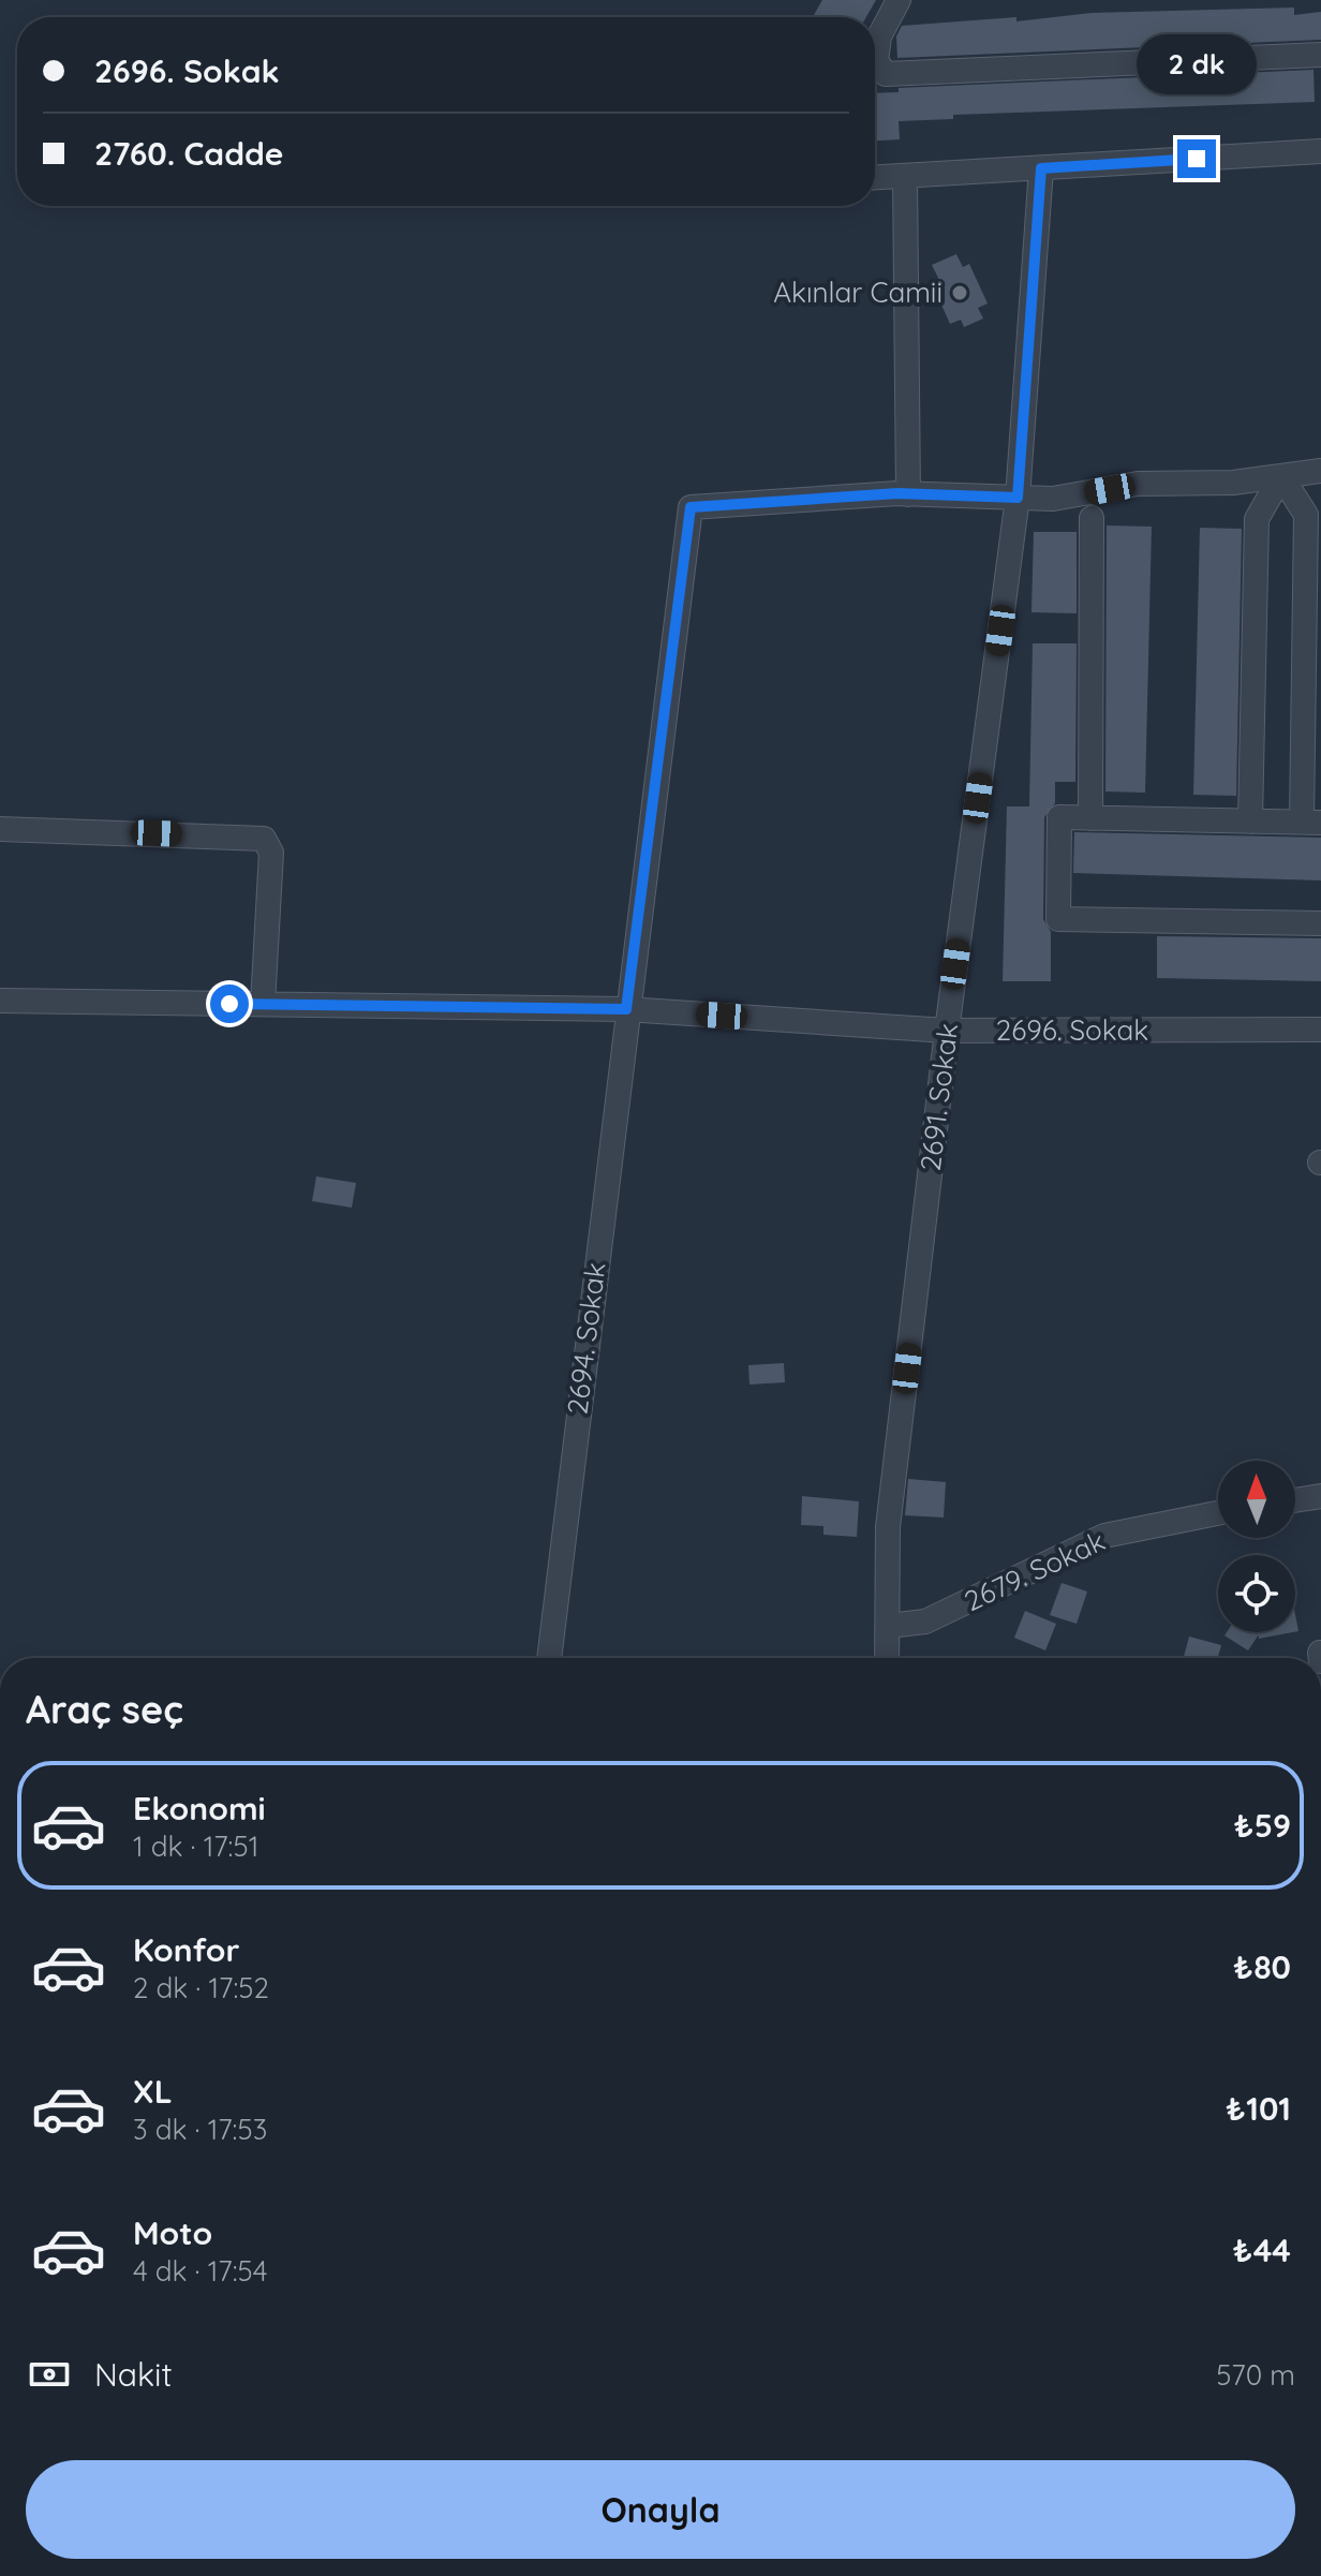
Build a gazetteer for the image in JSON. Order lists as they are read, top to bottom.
{
  "streets": {
    "street": [
      "2696. Sokak",
      "2691. Sokak",
      "2694. Sokak",
      "2679. Sokak"
    ]
  },
  "crossings": [
    ["2696. Sokak", "2691. Sokak"],
    ["2696. Sokak", "2694. Sokak"],
    ["2691. Sokak", "2679. Sokak"]
  ],
  "places": ["Akınlar Camii"],
  "north": "top",
  "page": {
    "banner": ["2696. Sokak", "2760. Cadde"],
    "bubble": "2 dk",
    "heading": "Araç seç",
    "list": [
      {
        "name": "Ekonomi",
        "note": "1 dk · 17:51",
        "value": "₺59"
      },
      {
        "name": "Konfor",
        "note": "2 dk · 17:52",
        "value": "₺80"
      },
      {
        "name": "XL",
        "note": "3 dk · 17:53",
        "value": "₺101"
      },
      {
        "name": "Moto",
        "note": "4 dk · 17:54",
        "value": "₺44"
      }
    ],
    "pay": ["Nakit", "570 m"],
    "buttons": "Onayla"
  }
}
